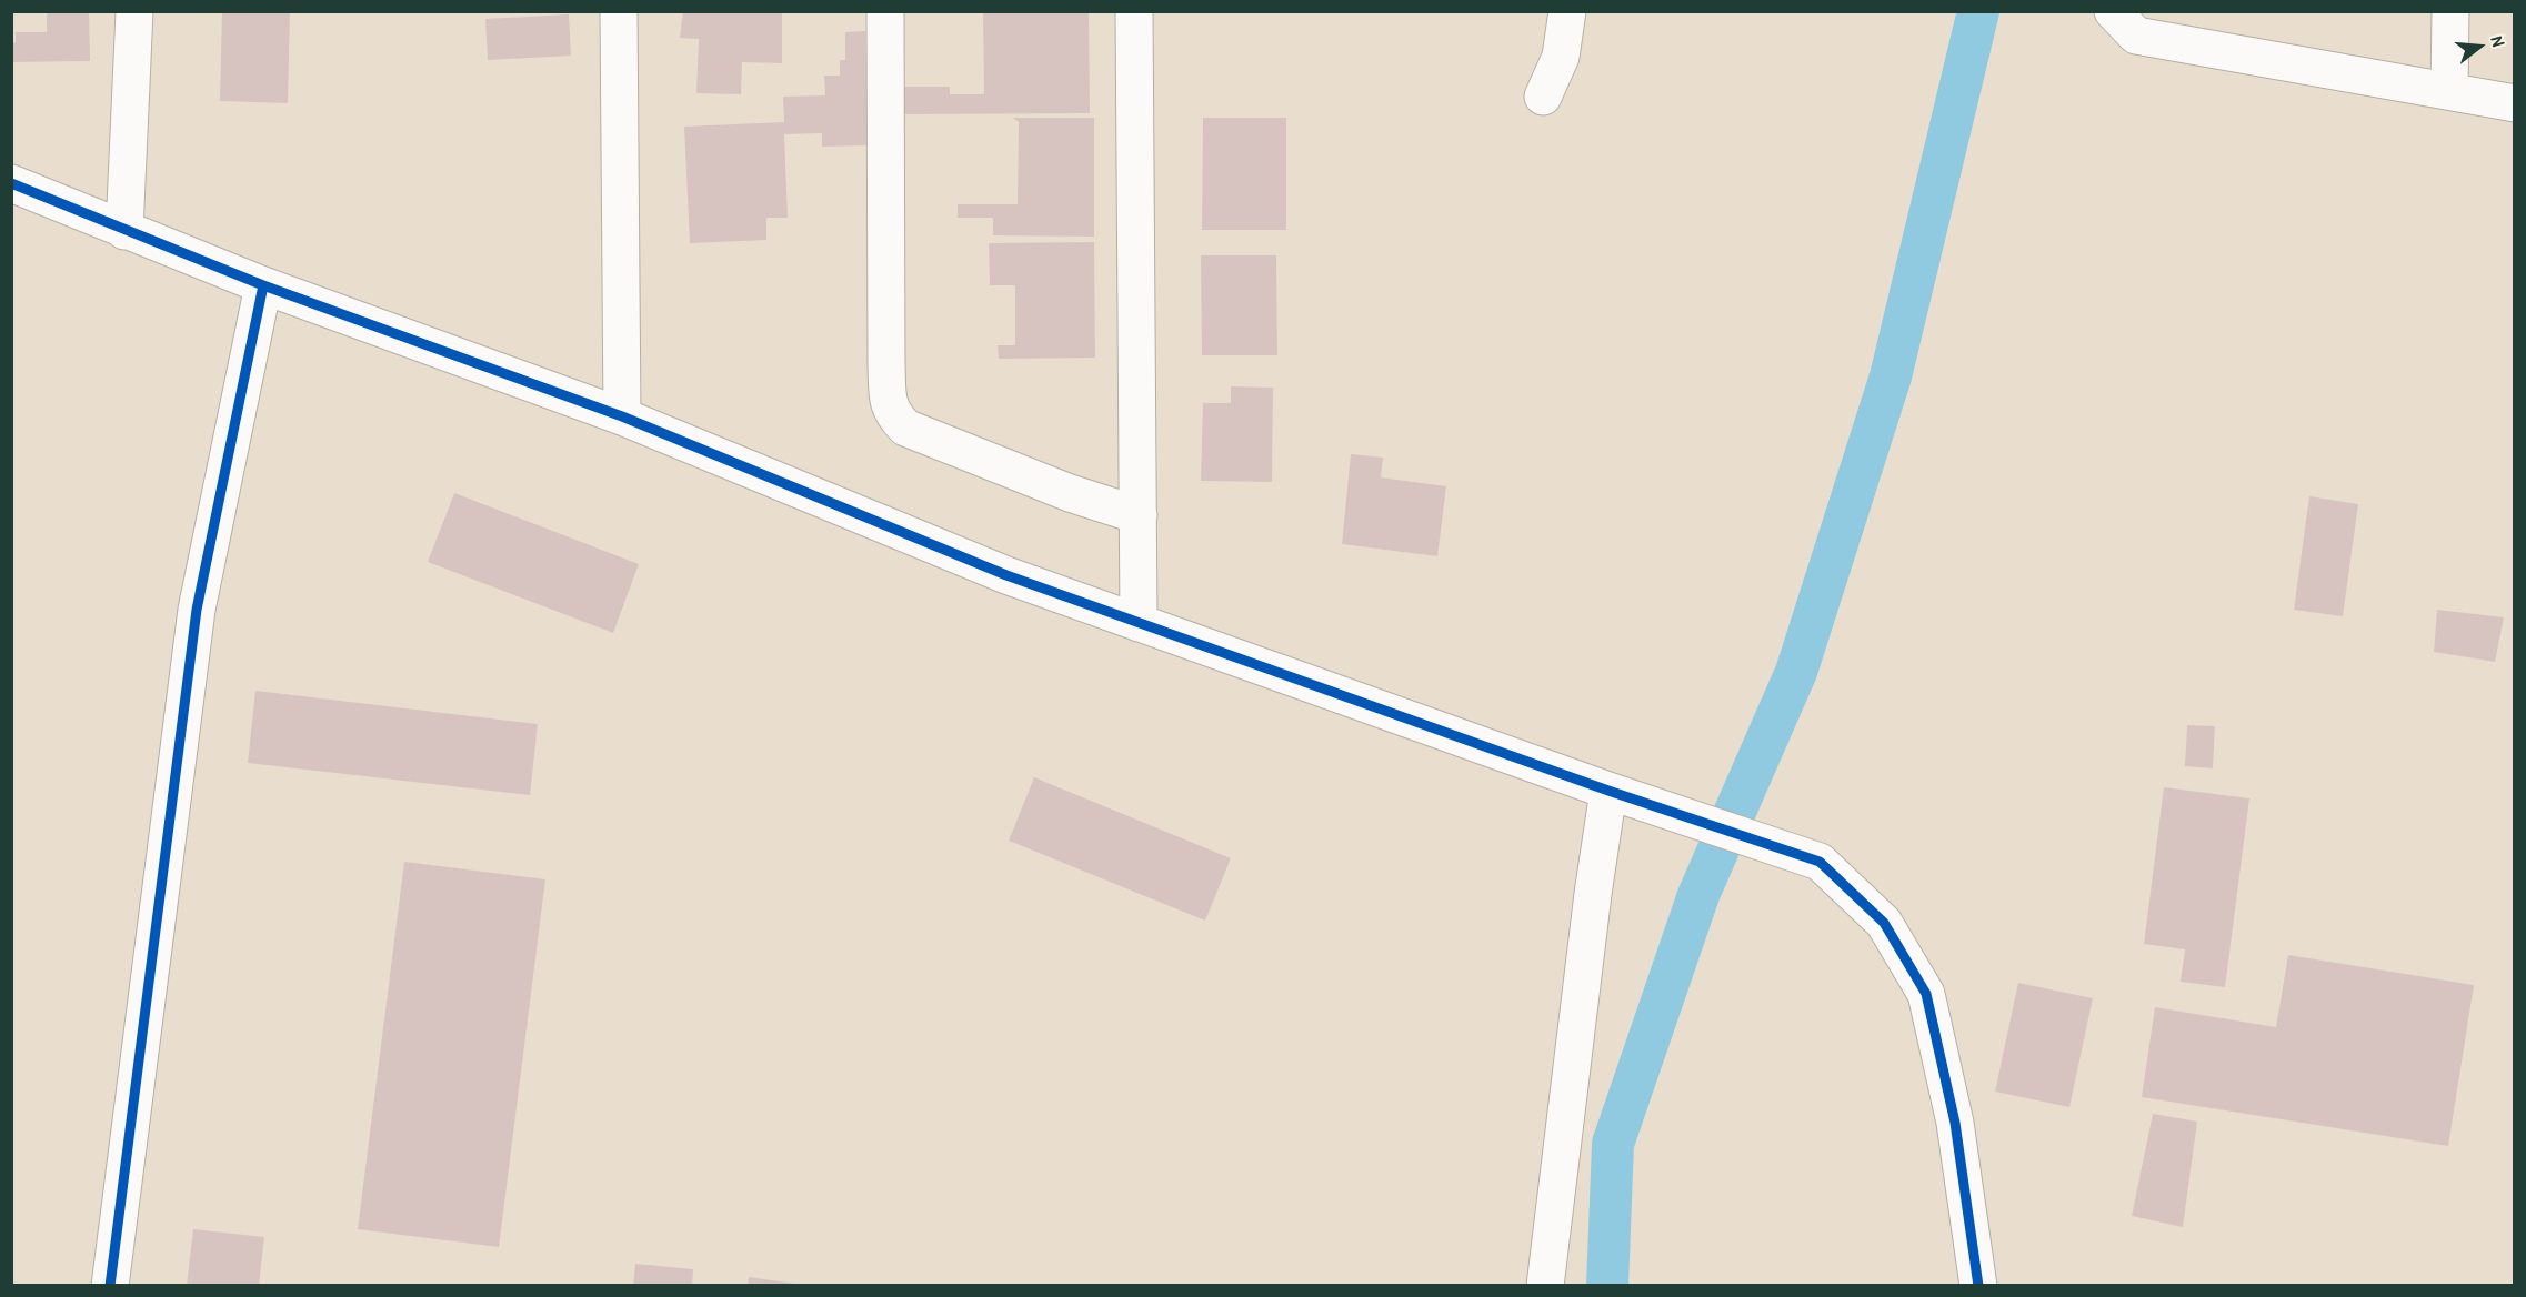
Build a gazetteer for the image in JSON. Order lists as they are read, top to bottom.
{
  "north": "right"
}
